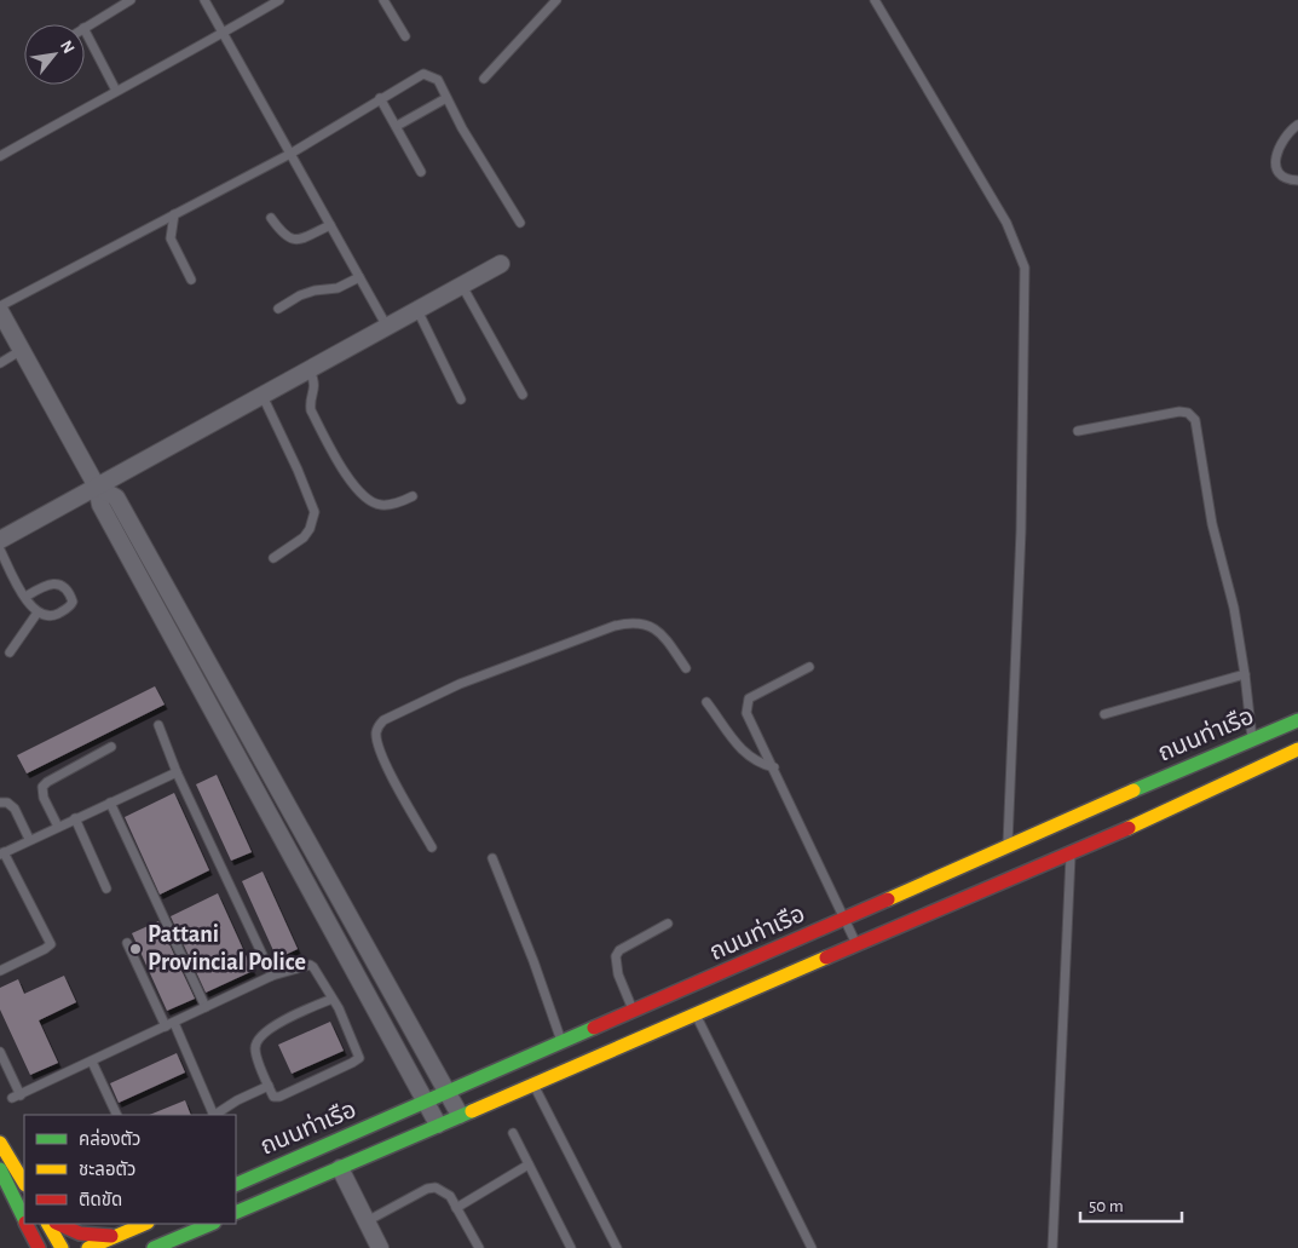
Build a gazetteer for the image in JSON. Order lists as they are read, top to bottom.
{
  "streets": {
    "street": ["ถนนท่าเรือ"]
  },
  "places": ["Pattani Provincial Police"],
  "legend": ["คล่องตัว", "ชะลอตัว", "ติดขัด"],
  "scale_bar": "50 m",
  "north": "top right"
}
